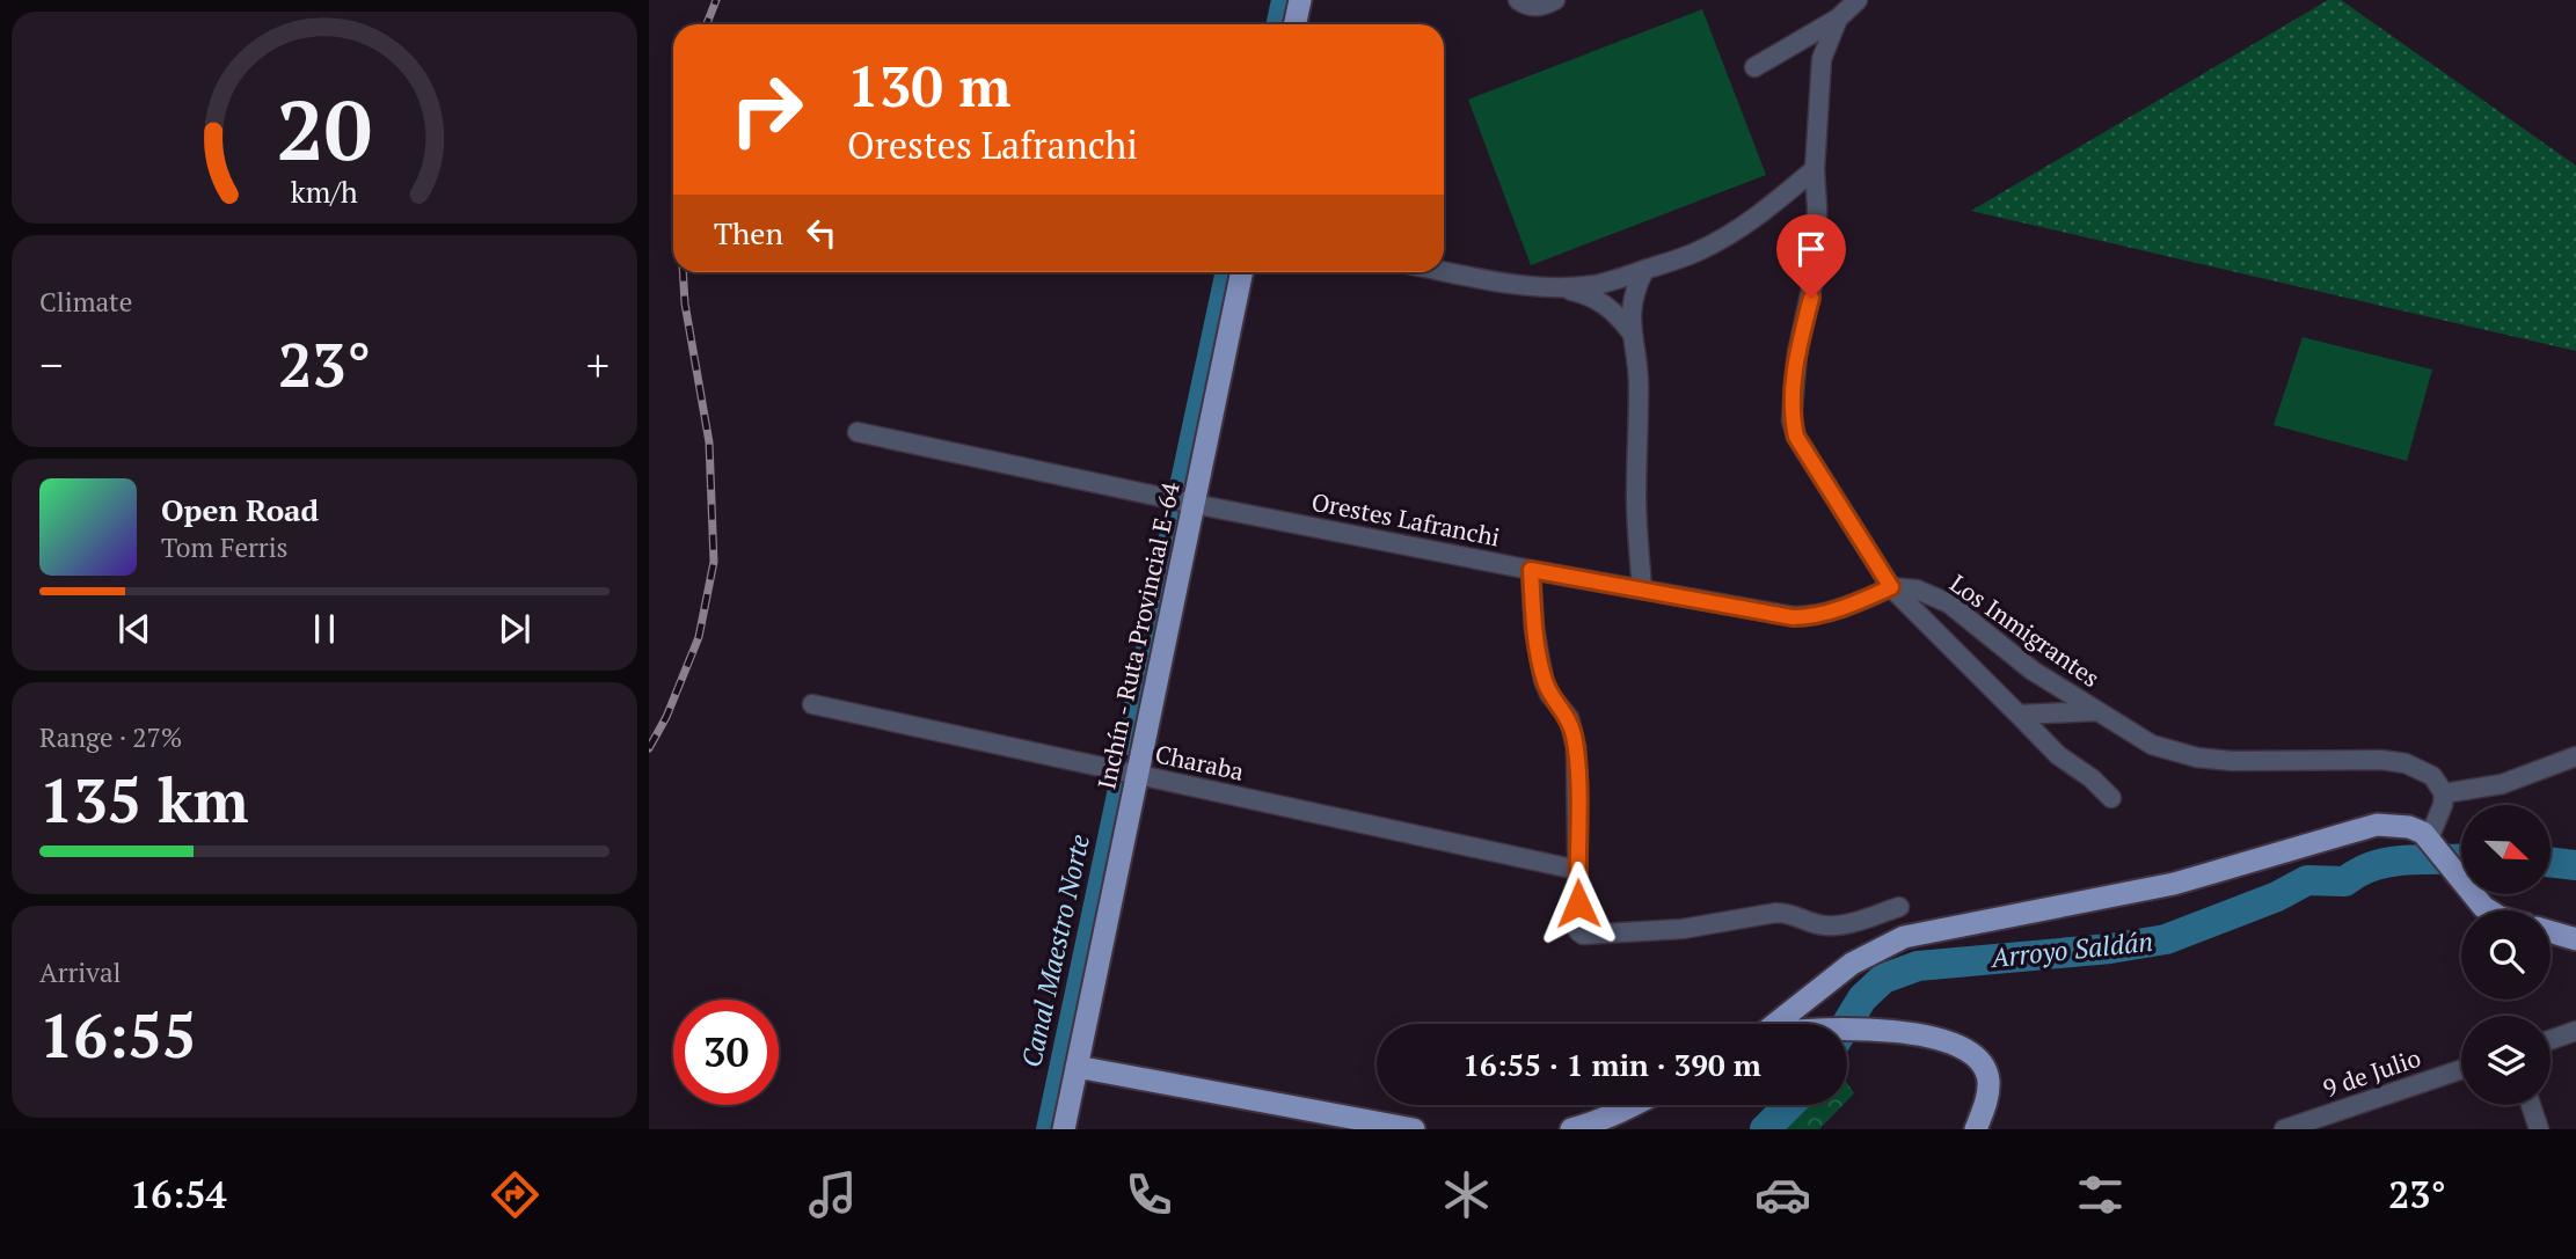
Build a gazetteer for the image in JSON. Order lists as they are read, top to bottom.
{
  "streets": {
    "main road": ["Inchín - Ruta Provincial E-64"],
    "street": [
      "Orestes Lafranchi",
      "Los Inmigrantes",
      "Charaba",
      "9 de Julio"
    ]
  },
  "crossings": [
    ["Orestes Lafranchi", "Los Inmigrantes"],
    ["Orestes Lafranchi", "Inchín - Ruta Provincial E-64"],
    ["Inchín - Ruta Provincial E-64", "Charaba"]
  ],
  "water": ["Arroyo Saldán", "Canal Maestro Norte"],
  "north": "bottom right",
  "page": {
    "turn": ["130 m", "Orestes Lafranchi"],
    "then": "Then",
    "tile": [
      "Climate",
      ["Range · 27%", "135 km"],
      ["Arrival", "16:55"]
    ],
    "heat": ["−", "23°", "+"],
    "song": ["Open Road", "Tom Ferris"],
    "limit": "30",
    "trip": "16:55 · 1 min · 390 m",
    "tabs": ["16:54", "23°"],
    "gauge": ["20", "km/h"]
  }
}
